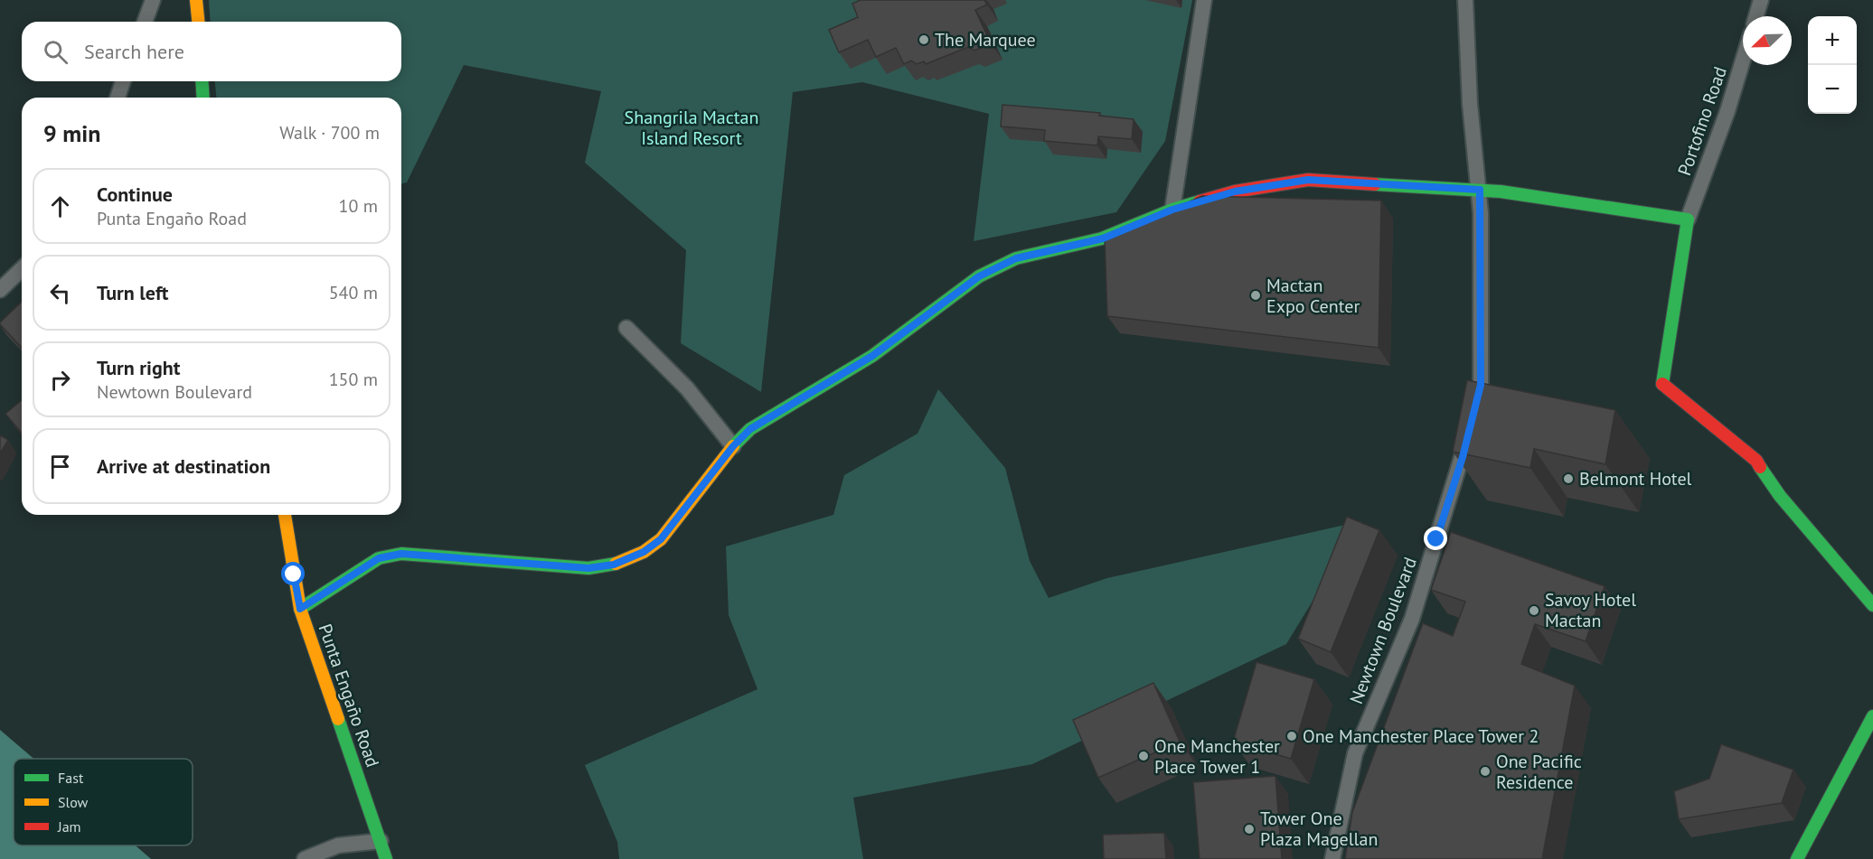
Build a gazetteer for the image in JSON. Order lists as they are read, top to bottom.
{
  "streets": {
    "street": ["Portofino Road", "Newtown Boulevard", "Punta Engaño Road"]
  },
  "parks": ["Shangrila Mactan Island Resort"],
  "places": [
    "The Marquee",
    "Mactan Expo Center",
    "Belmont Hotel",
    "Savoy Hotel Mactan",
    "One Manchester Place Tower 2",
    "One Manchester Place Tower 1",
    "One Pacific Residence",
    "Tower One Plaza Magellan"
  ],
  "legend": ["Fast", "Slow", "Jam"],
  "north": "bottom left",
  "page": {
    "map_buttons": ["+", "−"],
    "search": "Search here",
    "heading": ["9 min", "Walk · 700 m"],
    "list": [
      ["Continue", "Punta Engaño Road", "10 m"],
      ["Turn left", "540 m"],
      ["Turn right", "Newtown Boulevard", "150 m"],
      "Arrive at destination"
    ]
  }
}
